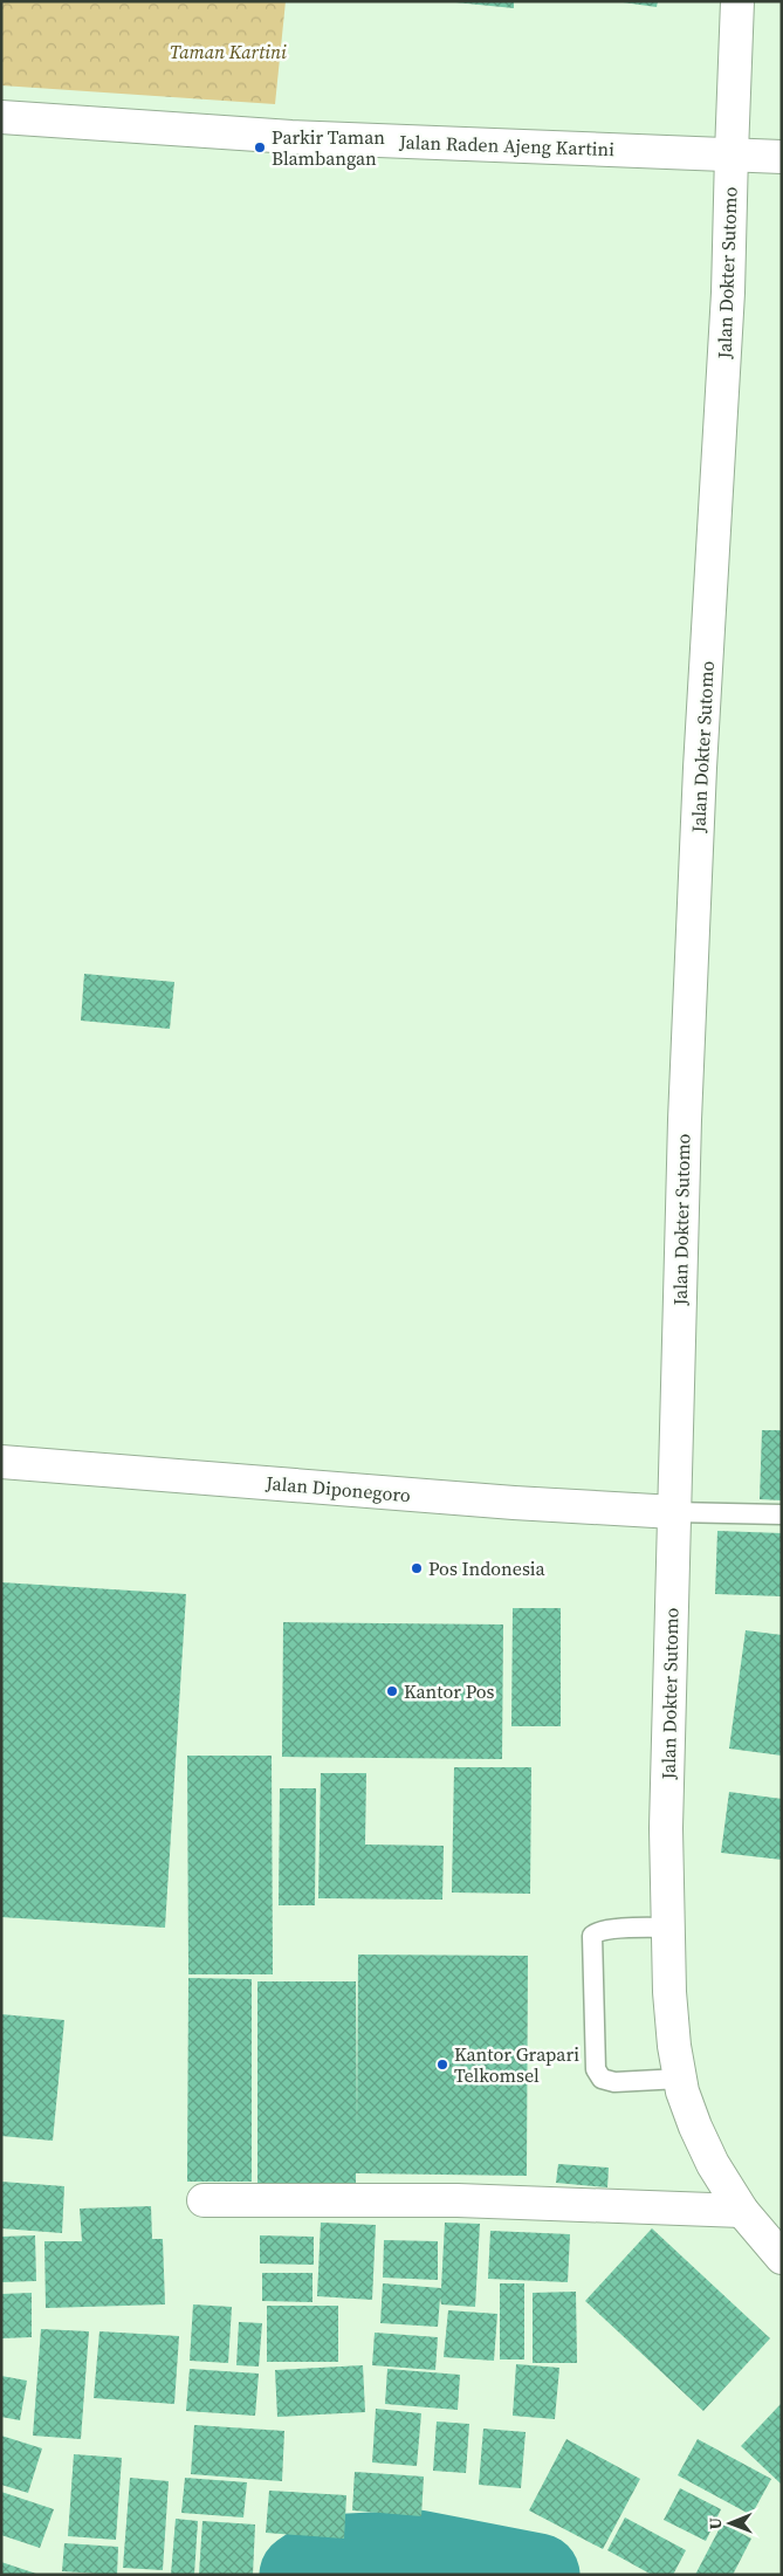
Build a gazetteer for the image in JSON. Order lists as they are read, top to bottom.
{
  "streets": {
    "main road": ["Jalan Raden Ajeng Kartini", "Jalan Dokter Sutomo", "Jalan Diponegoro"]
  },
  "crossings": [
    ["Jalan Raden Ajeng Kartini", "Jalan Dokter Sutomo"],
    ["Jalan Dokter Sutomo", "Jalan Diponegoro"]
  ],
  "parks": ["Taman Kartini"],
  "places": [
    "Parkir Taman Blambangan",
    "Pos Indonesia",
    "Kantor Pos",
    "Kantor Grapari Telkomsel"
  ],
  "north": "left"
}
